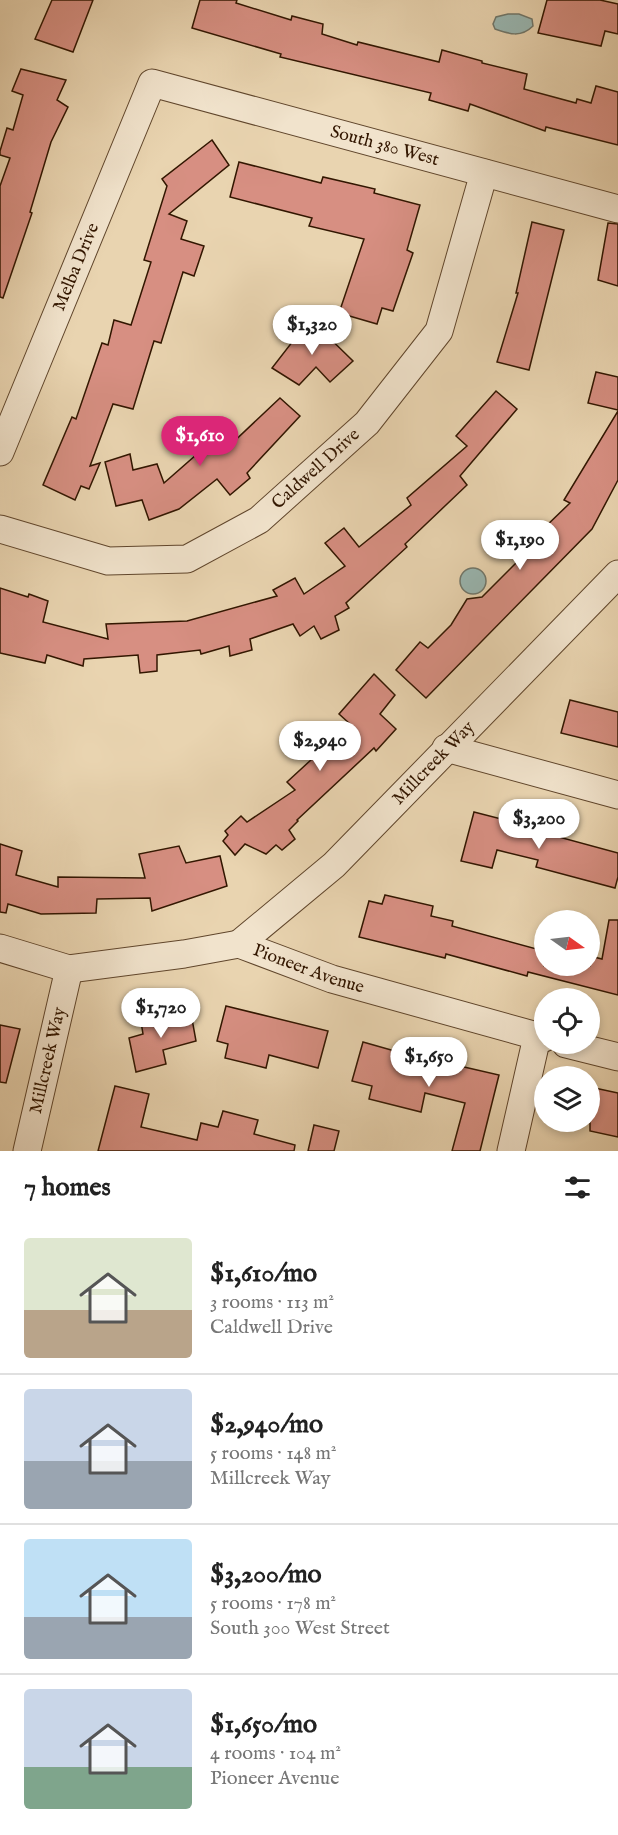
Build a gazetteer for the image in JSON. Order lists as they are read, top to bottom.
{
  "streets": {
    "street": [
      "South 380 West",
      "Melba Drive",
      "Caldwell Drive",
      "Millcreek Way",
      "Pioneer Avenue"
    ]
  },
  "crossings": [
    ["South 380 West", "Melba Drive"],
    ["South 380 West", "Caldwell Drive"],
    ["Millcreek Way", "Pioneer Avenue"]
  ],
  "north": "right",
  "page": {
    "price": [
      "$1,320",
      "$1,610",
      "$1,190",
      "$2,940",
      "$3,200",
      "$1,720",
      "$1,650"
    ],
    "heading": "7 homes",
    "list": [
      {
        "name": "$1,610/mo",
        "note": "3 rooms · 113 m² · Caldwell Drive"
      },
      {
        "name": "$2,940/mo",
        "note": "5 rooms · 148 m² · Millcreek Way"
      },
      {
        "name": "$3,200/mo",
        "note": "5 rooms · 178 m² · South 300 West Street"
      },
      {
        "name": "$1,650/mo",
        "note": "4 rooms · 104 m² · Pioneer Avenue"
      }
    ]
  }
}
